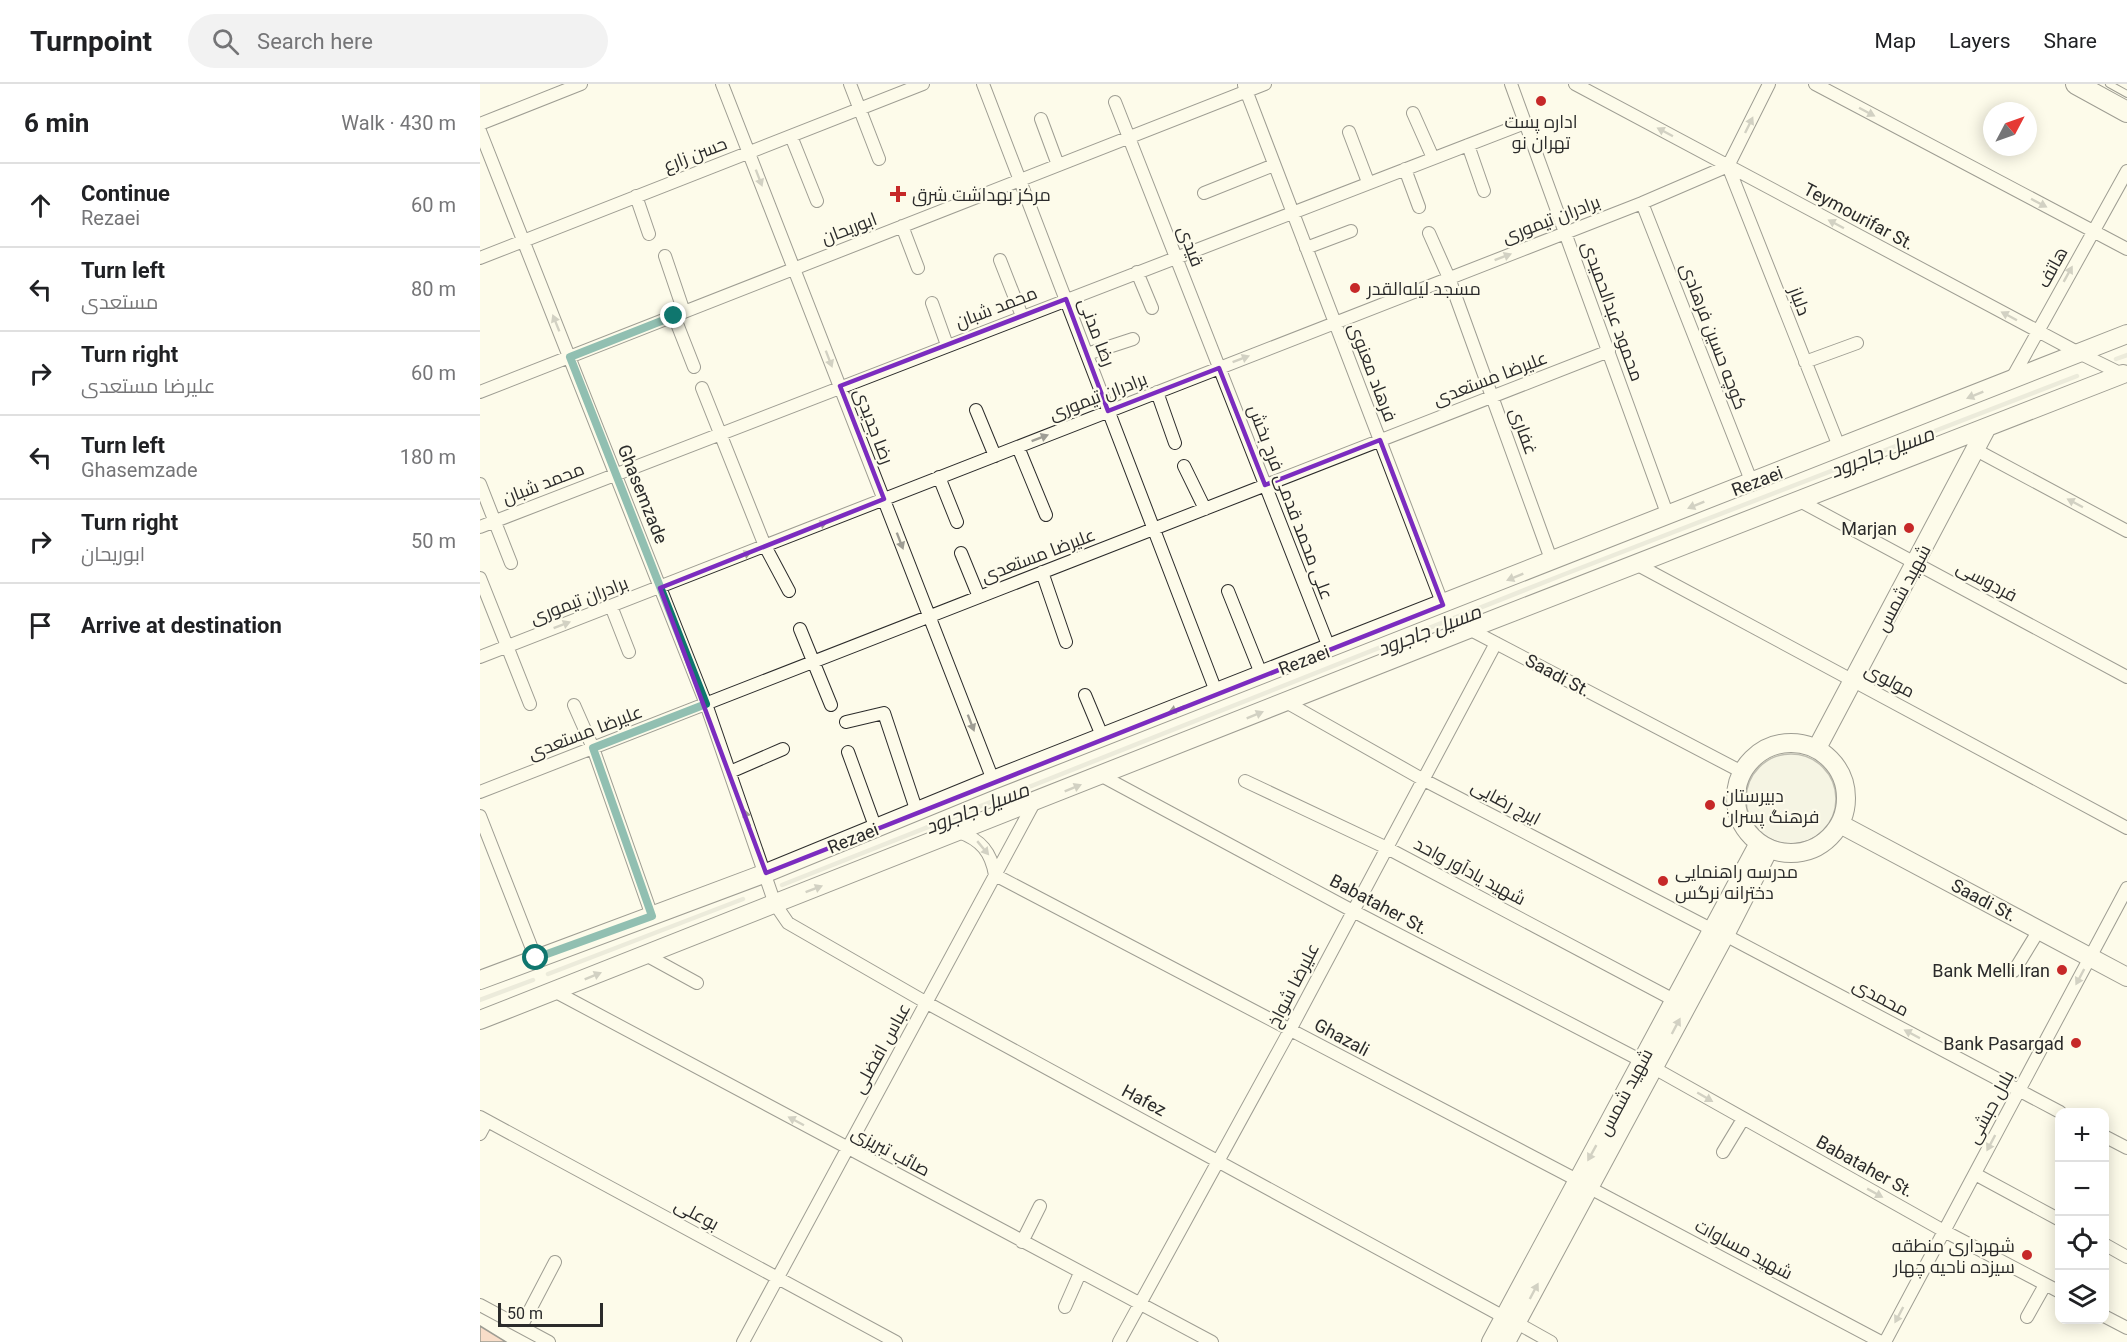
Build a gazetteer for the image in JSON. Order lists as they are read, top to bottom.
{
  "streets": {
    "main road": ["Rezaei", "شهید شمس", "Saadi St."],
    "street": [
      "حسن زارع",
      "Teymourifar St.",
      "برادران تیموری",
      "ابوریحان",
      "قیدی",
      "هاتف",
      "دلباز",
      "محمد شبان",
      "محمود عبدالحمیدی",
      "رضا مدنی",
      "کوچه حسین فرهادی",
      "فرهاد معنوی",
      "علیرضا مستعدی",
      "رضا جدیدی",
      "غفاری",
      "Ghasemzade",
      "علی محمد قدمی فرح بخش",
      "فردوسی",
      "مولوی",
      "ایرج رضایی",
      "شهید یادآور واحد",
      "Babataher St.",
      "علیرضا شواخ",
      "محمدی",
      "Ghazali",
      "عباس افضلی",
      "Hafez",
      "بلال حبشی",
      "صائب تبریزی",
      "بوعلی",
      "شهید مساوات"
    ]
  },
  "crossings": [
    ["حسن زارع", "رضا جدیدی"],
    ["حسن زارع", "Ghasemzade"],
    ["Teymourifar St.", "برادران تیموری"],
    ["Teymourifar St.", "هاتف"],
    ["Teymourifar St.", "دلباز"],
    ["Teymourifar St.", "Rezaei"],
    ["برادران تیموری", "قیدی"],
    ["برادران تیموری", "دلباز"],
    ["برادران تیموری", "محمود عبدالحمیدی"],
    ["برادران تیموری", "رضا مدنی"],
    ["برادران تیموری", "کوچه حسین فرهادی"],
    ["برادران تیموری", "فرهاد معنوی"],
    ["برادران تیموری", "رضا جدیدی"],
    ["برادران تیموری", "غفاری"],
    ["برادران تیموری", "Ghasemzade"],
    ["برادران تیموری", "علی محمد قدمی فرح بخش"],
    ["ابوریحان", "قیدی"],
    ["ابوریحان", "رضا مدنی"],
    ["ابوریحان", "فرهاد معنوی"],
    ["ابوریحان", "رضا جدیدی"],
    ["ابوریحان", "Ghasemzade"],
    ["قیدی", "محمد شبان"],
    ["قیدی", "علی محمد قدمی فرح بخش"],
    ["هاتف", "Rezaei"],
    ["دلباز", "Rezaei"],
    ["محمد شبان", "محمود عبدالحمیدی"],
    ["محمد شبان", "رضا مدنی"],
    ["محمد شبان", "فرهاد معنوی"],
    ["محمد شبان", "رضا جدیدی"],
    ["محمد شبان", "Ghasemzade"],
    ["محمود عبدالحمیدی", "علیرضا مستعدی"],
    ["محمود عبدالحمیدی", "Rezaei"],
    ["رضا مدنی", "علیرضا مستعدی"],
    ["رضا مدنی", "Rezaei"],
    ["کوچه حسین فرهادی", "Rezaei"],
    ["فرهاد معنوی", "علیرضا مستعدی"],
    ["فرهاد معنوی", "Rezaei"],
    ["علیرضا مستعدی", "رضا جدیدی"],
    ["علیرضا مستعدی", "غفاری"],
    ["علیرضا مستعدی", "Ghasemzade"],
    ["علیرضا مستعدی", "علی محمد قدمی فرح بخش"],
    ["رضا جدیدی", "Rezaei"],
    ["غفاری", "Rezaei"],
    ["Rezaei", "Ghasemzade"],
    ["Rezaei", "علی محمد قدمی فرح بخش"],
    ["Rezaei", "فردوسی"],
    ["Rezaei", "شهید شمس"],
    ["Rezaei", "Saadi St."],
    ["Rezaei", "مولوی"],
    ["Rezaei", "ایرج رضایی"],
    ["Rezaei", "Babataher St."],
    ["Rezaei", "عباس افضلی"],
    ["Rezaei", "Hafez"],
    ["Rezaei", "صائب تبریزی"],
    ["Ghasemzade", "Hafez"],
    ["فردوسی", "شهید شمس"],
    ["شهید شمس", "Saadi St."],
    ["شهید شمس", "مولوی"],
    ["شهید شمس", "ایرج رضایی"],
    ["شهید شمس", "شهید یادآور واحد"],
    ["شهید شمس", "Babataher St."],
    ["شهید شمس", "محمدی"],
    ["شهید شمس", "Ghazali"],
    ["شهید شمس", "Hafez"],
    ["شهید شمس", "شهید مساوات"],
    ["Saadi St.", "علیرضا شواخ"],
    ["Saadi St.", "بلال حبشی"],
    ["ایرج رضایی", "علیرضا شواخ"],
    ["ایرج رضایی", "محمدی"],
    ["شهید یادآور واحد", "علیرضا شواخ"],
    ["Babataher St.", "علیرضا شواخ"],
    ["Babataher St.", "بلال حبشی"],
    ["علیرضا شواخ", "Ghazali"],
    ["علیرضا شواخ", "Hafez"],
    ["علیرضا شواخ", "صائب تبریزی"],
    ["محمدی", "بلال حبشی"],
    ["Ghazali", "عباس افضلی"],
    ["Ghazali", "شهید مساوات"],
    ["عباس افضلی", "Hafez"],
    ["عباس افضلی", "صائب تبریزی"],
    ["عباس افضلی", "بوعلی"],
    ["بلال حبشی", "شهید مساوات"]
  ],
  "one_way": [
    "Teymourifar St.",
    "برادران تیموری",
    "هاتف",
    "رضا جدیدی",
    "محمدی",
    "بلال حبشی",
    "صائب تبریزی"
  ],
  "water": ["مسیل جاجرود"],
  "places": {
    "other": [
      "اداره پست تهران نو",
      "مسجد لیله‌القدر",
      "Marjan",
      "دبیرستان فرهنگ پسران",
      "مدرسه راهنمایی دخترانه نرگس",
      "Bank Melli Iran",
      "Bank Pasargad",
      "شهرداری منطقه سیزده ناحیه چهار"
    ],
    "health": ["مرکز بهداشت شرق"]
  },
  "scale_bar": "50 m",
  "north": "top right",
  "page": {
    "header": "Turnpoint",
    "search": "Search here",
    "nav": ["Map", "Layers", "Share"],
    "heading": ["6 min", "Walk · 430 m"],
    "list": [
      ["Continue", "Rezaei", "60 m"],
      ["Turn left", "مستعدی", "80 m"],
      ["Turn right", "علیرضا مستعدی", "60 m"],
      ["Turn left", "Ghasemzade", "180 m"],
      ["Turn right", "ابوریحان", "50 m"],
      "Arrive at destination"
    ],
    "map_buttons": ["+", "−"],
    "scale": "50 m"
  }
}
